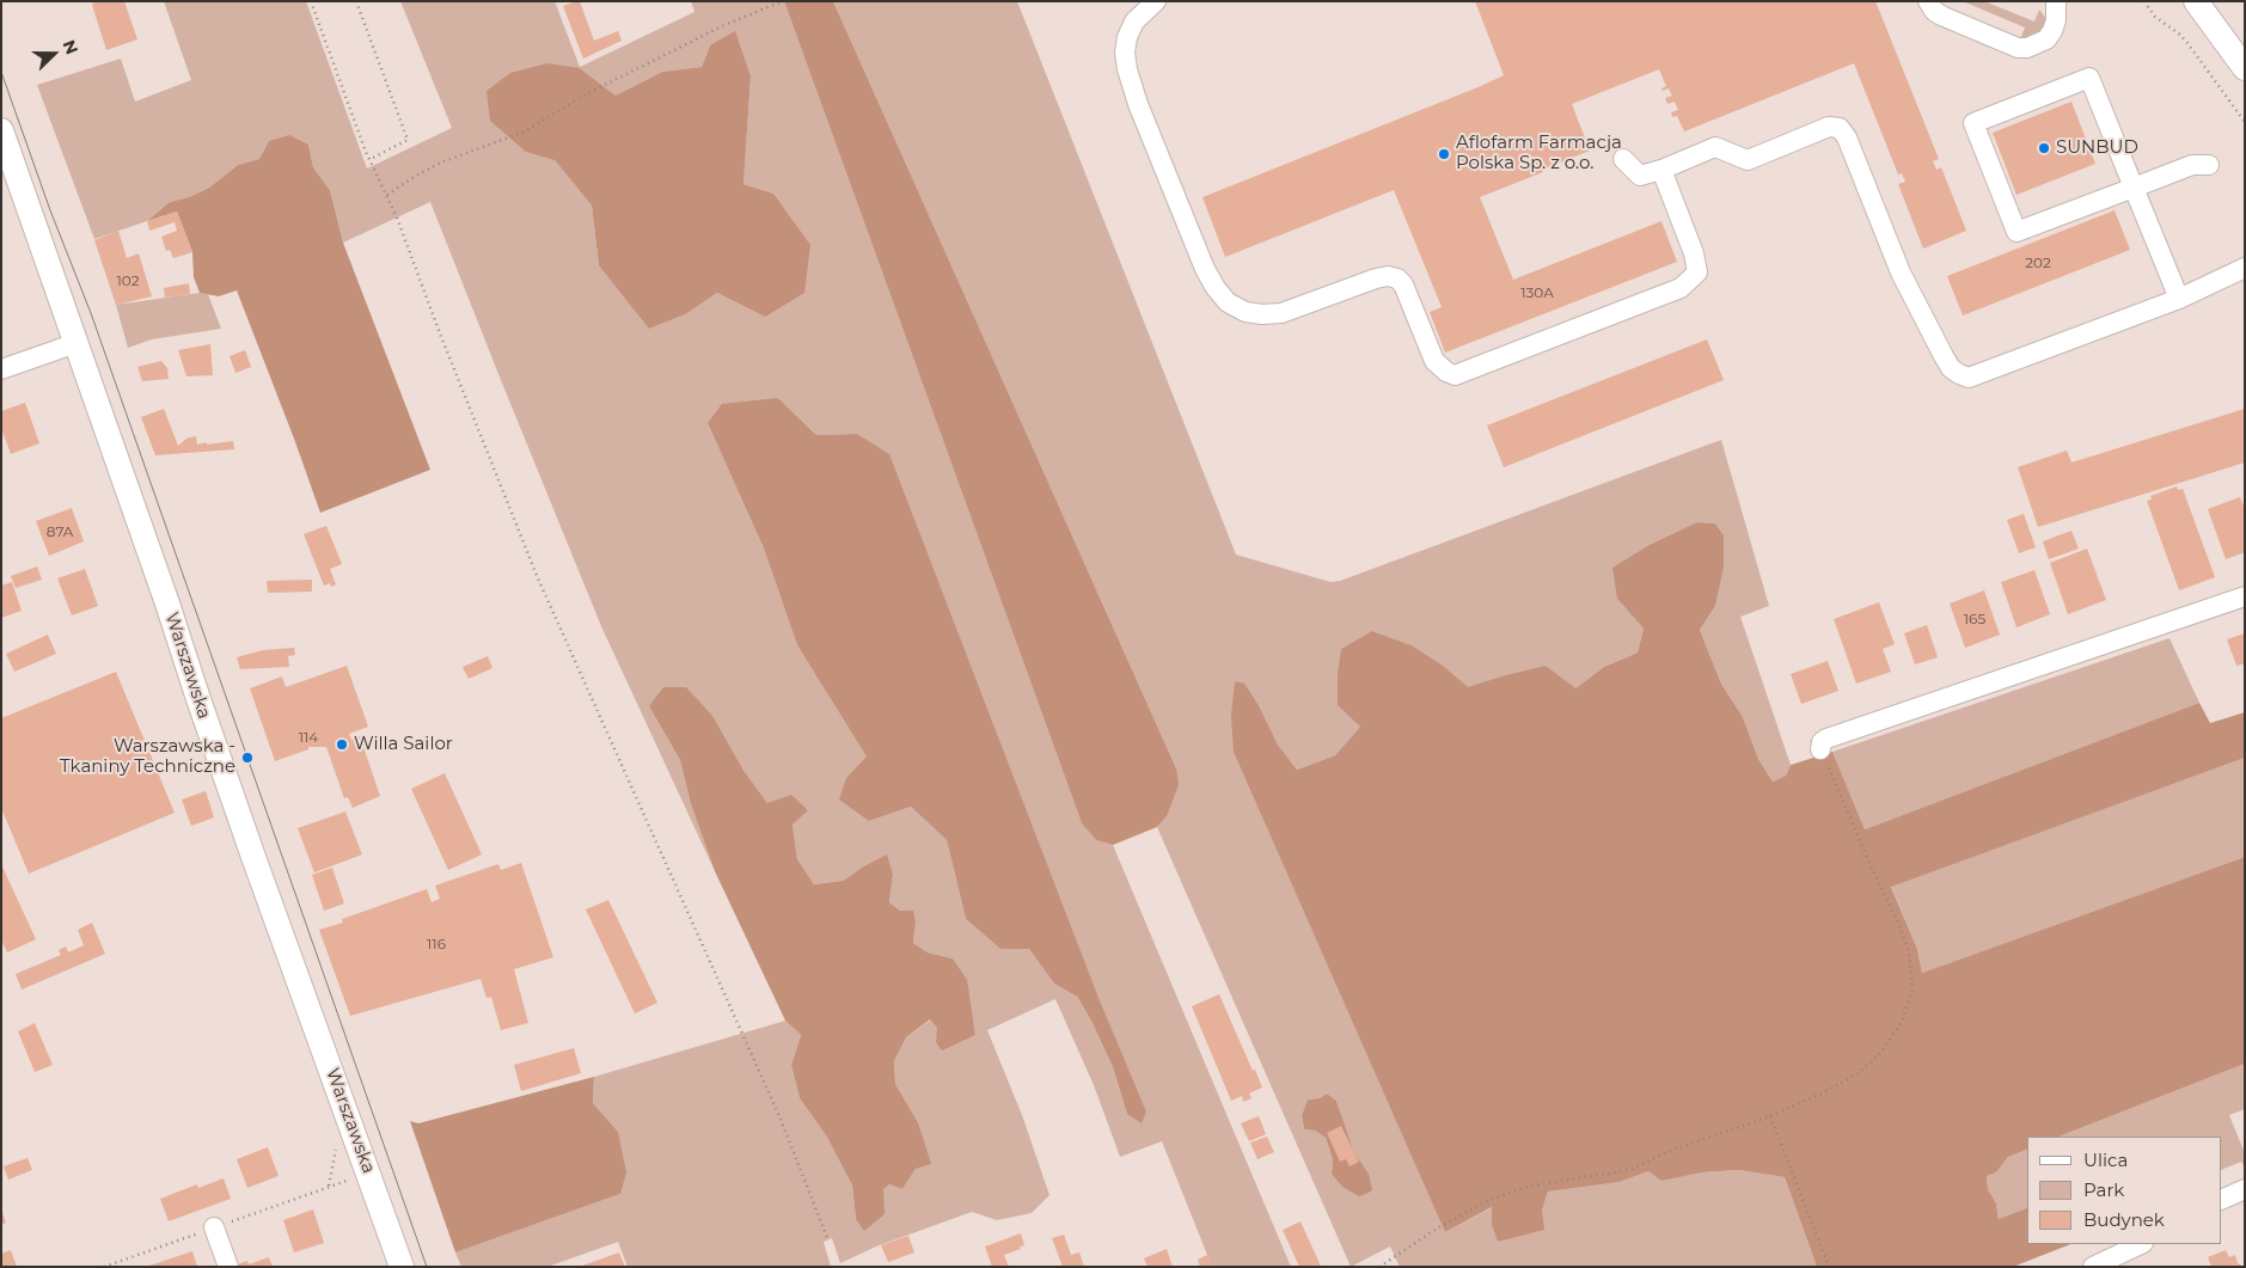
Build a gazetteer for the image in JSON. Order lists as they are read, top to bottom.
{
  "streets": {
    "main road": ["Warszawska"]
  },
  "places": [
    "SUNBUD",
    "Aflofarm Farmacja Polska Sp. z o.o.",
    "Willa Sailor",
    "Warszawska - Tkaniny Techniczne"
  ],
  "house_numbers": [
    "202",
    "102",
    "130A",
    "87A",
    "165",
    "114",
    "116"
  ],
  "legend": ["Ulica", "Park", "Budynek"],
  "north": "right"
}
